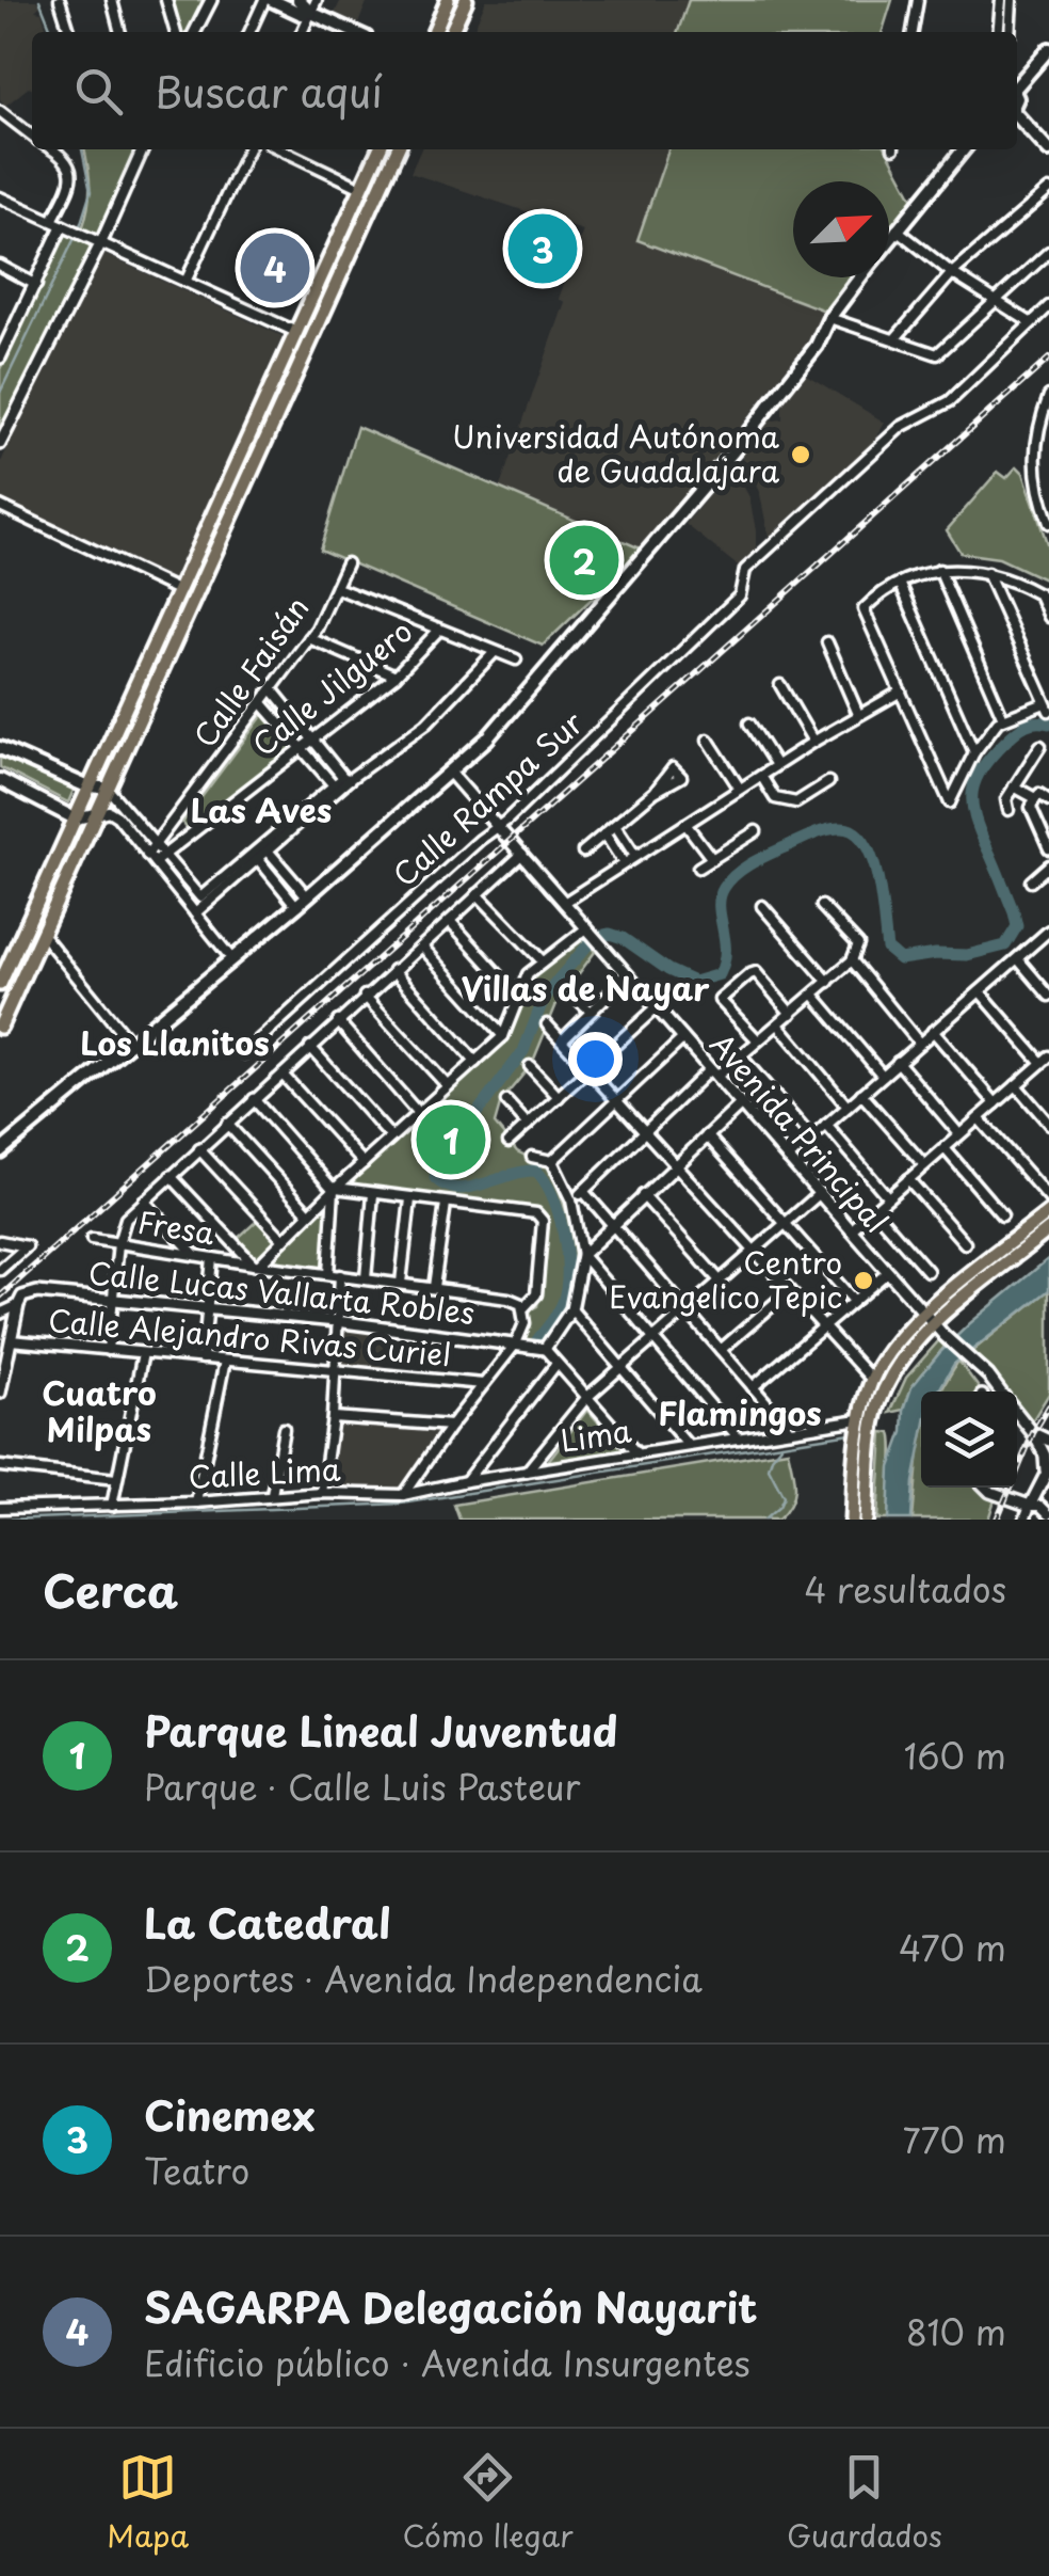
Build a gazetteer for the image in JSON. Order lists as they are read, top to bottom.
{
  "streets": {
    "street": [
      "Calle Faisán",
      "Calle Jilguero",
      "Calle Rampa Sur",
      "Avenida Principal",
      "Fresa",
      "Calle Lucas Vallarta Robles",
      "Calle Alejandro Rivas Curiel",
      "Lima",
      "Calle Lima"
    ]
  },
  "crossings": [
    ["Calle Faisán", "Calle Jilguero"],
    ["Calle Rampa Sur", "Avenida Principal"],
    ["Lima", "Calle Lima"]
  ],
  "districts": [
    "Las Aves",
    "Villas de Nayar",
    "Los Llanitos",
    "Cuatro Milpas",
    "Flamingos"
  ],
  "places": ["Universidad Autónoma de Guadalajara", "Centro Evangelico Tepic"],
  "north": "top right",
  "page": {
    "search": "Buscar aquí",
    "pins": [
      "3",
      "4",
      "2",
      "1"
    ],
    "heading": ["Cerca", "4 resultados"],
    "list": [
      {
        "mark": "1",
        "name": "Parque Lineal Juventud",
        "note": "Parque · Calle Luis Pasteur",
        "value": "160 m"
      },
      {
        "mark": "2",
        "name": "La Catedral",
        "note": "Deportes · Avenida Independencia",
        "value": "470 m"
      },
      {
        "mark": "3",
        "name": "Cinemex",
        "note": "Teatro",
        "value": "770 m"
      },
      {
        "mark": "4",
        "name": "SAGARPA Delegación Nayarit",
        "note": "Edificio público · Avenida Insurgentes",
        "value": "810 m"
      }
    ],
    "nav": ["Mapa", "Cómo llegar", "Guardados"]
  }
}
